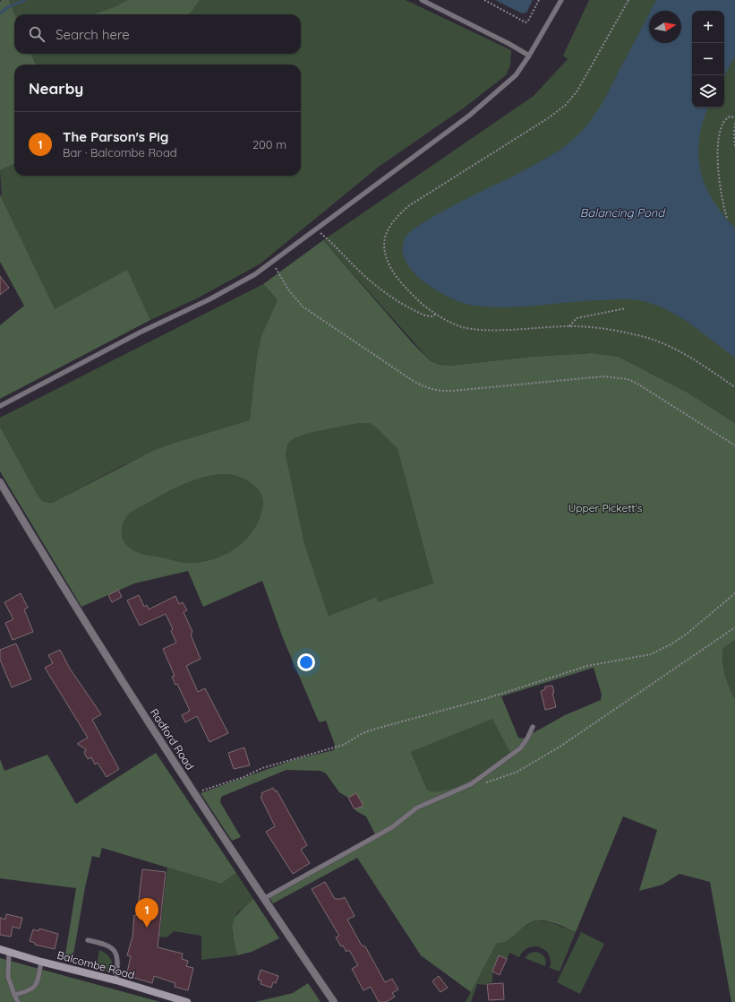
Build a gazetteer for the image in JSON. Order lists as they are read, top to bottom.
{
  "streets": {
    "main road": ["Balcombe Road"],
    "street": ["Radford Road"]
  },
  "water": ["Balancing Pond"],
  "parks": ["Upper Pickett's"],
  "north": "right",
  "page": {
    "map_buttons": ["+", "−"],
    "search": "Search here",
    "heading": "Nearby",
    "list": [
      {
        "mark": "1",
        "name": "The Parson's Pig",
        "note": "Bar · Balcombe Road",
        "value": "200 m"
      }
    ],
    "pins": "1"
  }
}
